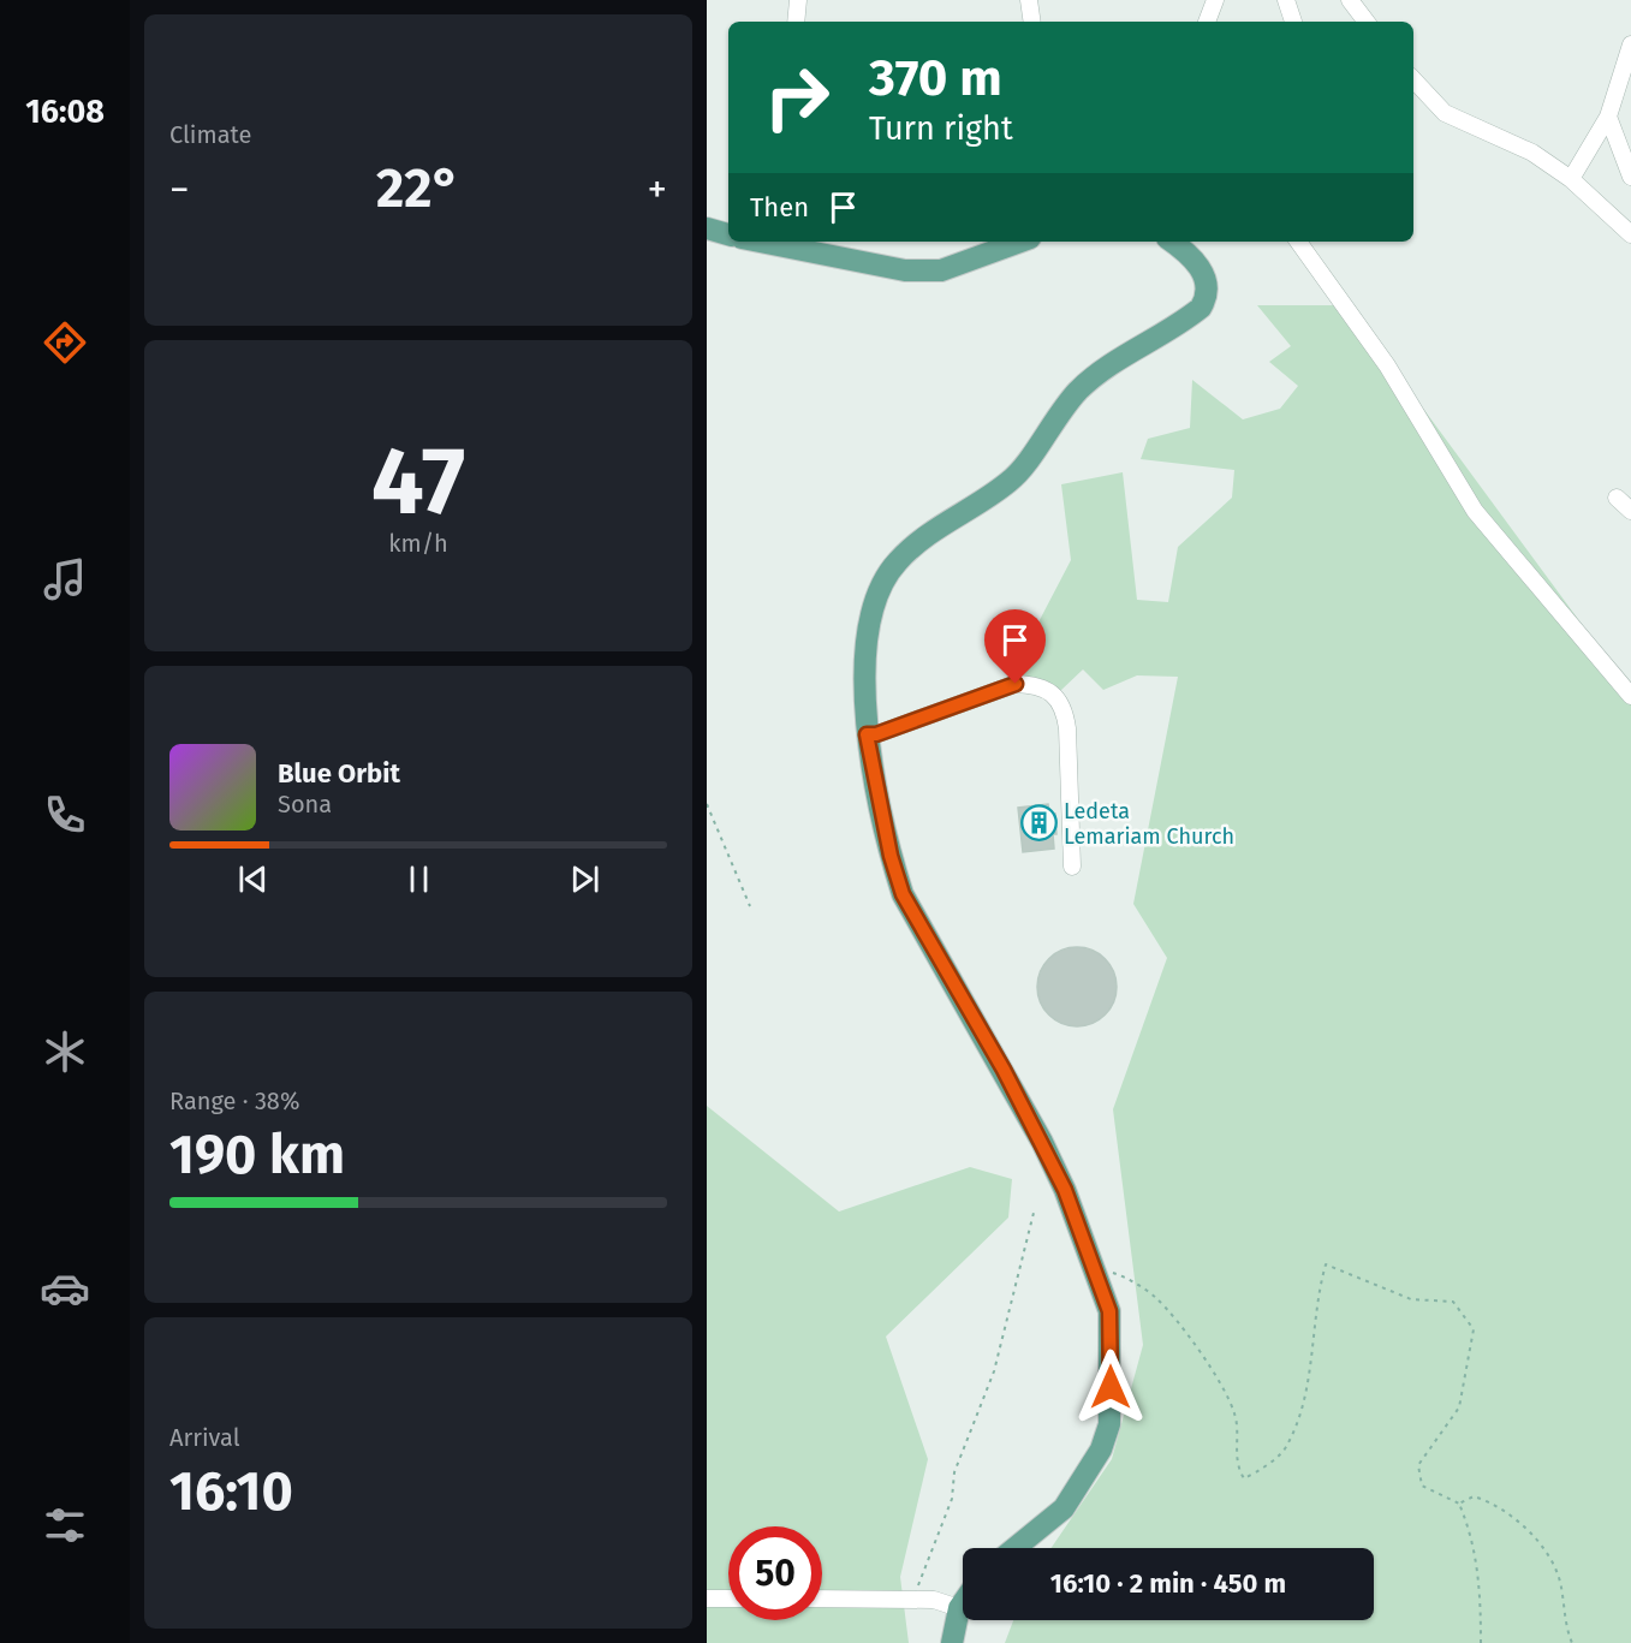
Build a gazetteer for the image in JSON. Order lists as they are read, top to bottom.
{
  "places": {
    "building": ["Ledeta Lemariam Church"]
  },
  "page": {
    "tabs": "16:08",
    "tile": [
      "Climate",
      ["47", "km/h"],
      ["Range · 38%", "190 km"],
      ["Arrival", "16:10"]
    ],
    "turn": ["370 m", "Turn right"],
    "heat": ["−", "22°", "+"],
    "then": "Then",
    "song": ["Blue Orbit", "Sona"],
    "limit": "50",
    "trip": "16:10 · 2 min · 450 m"
  }
}
